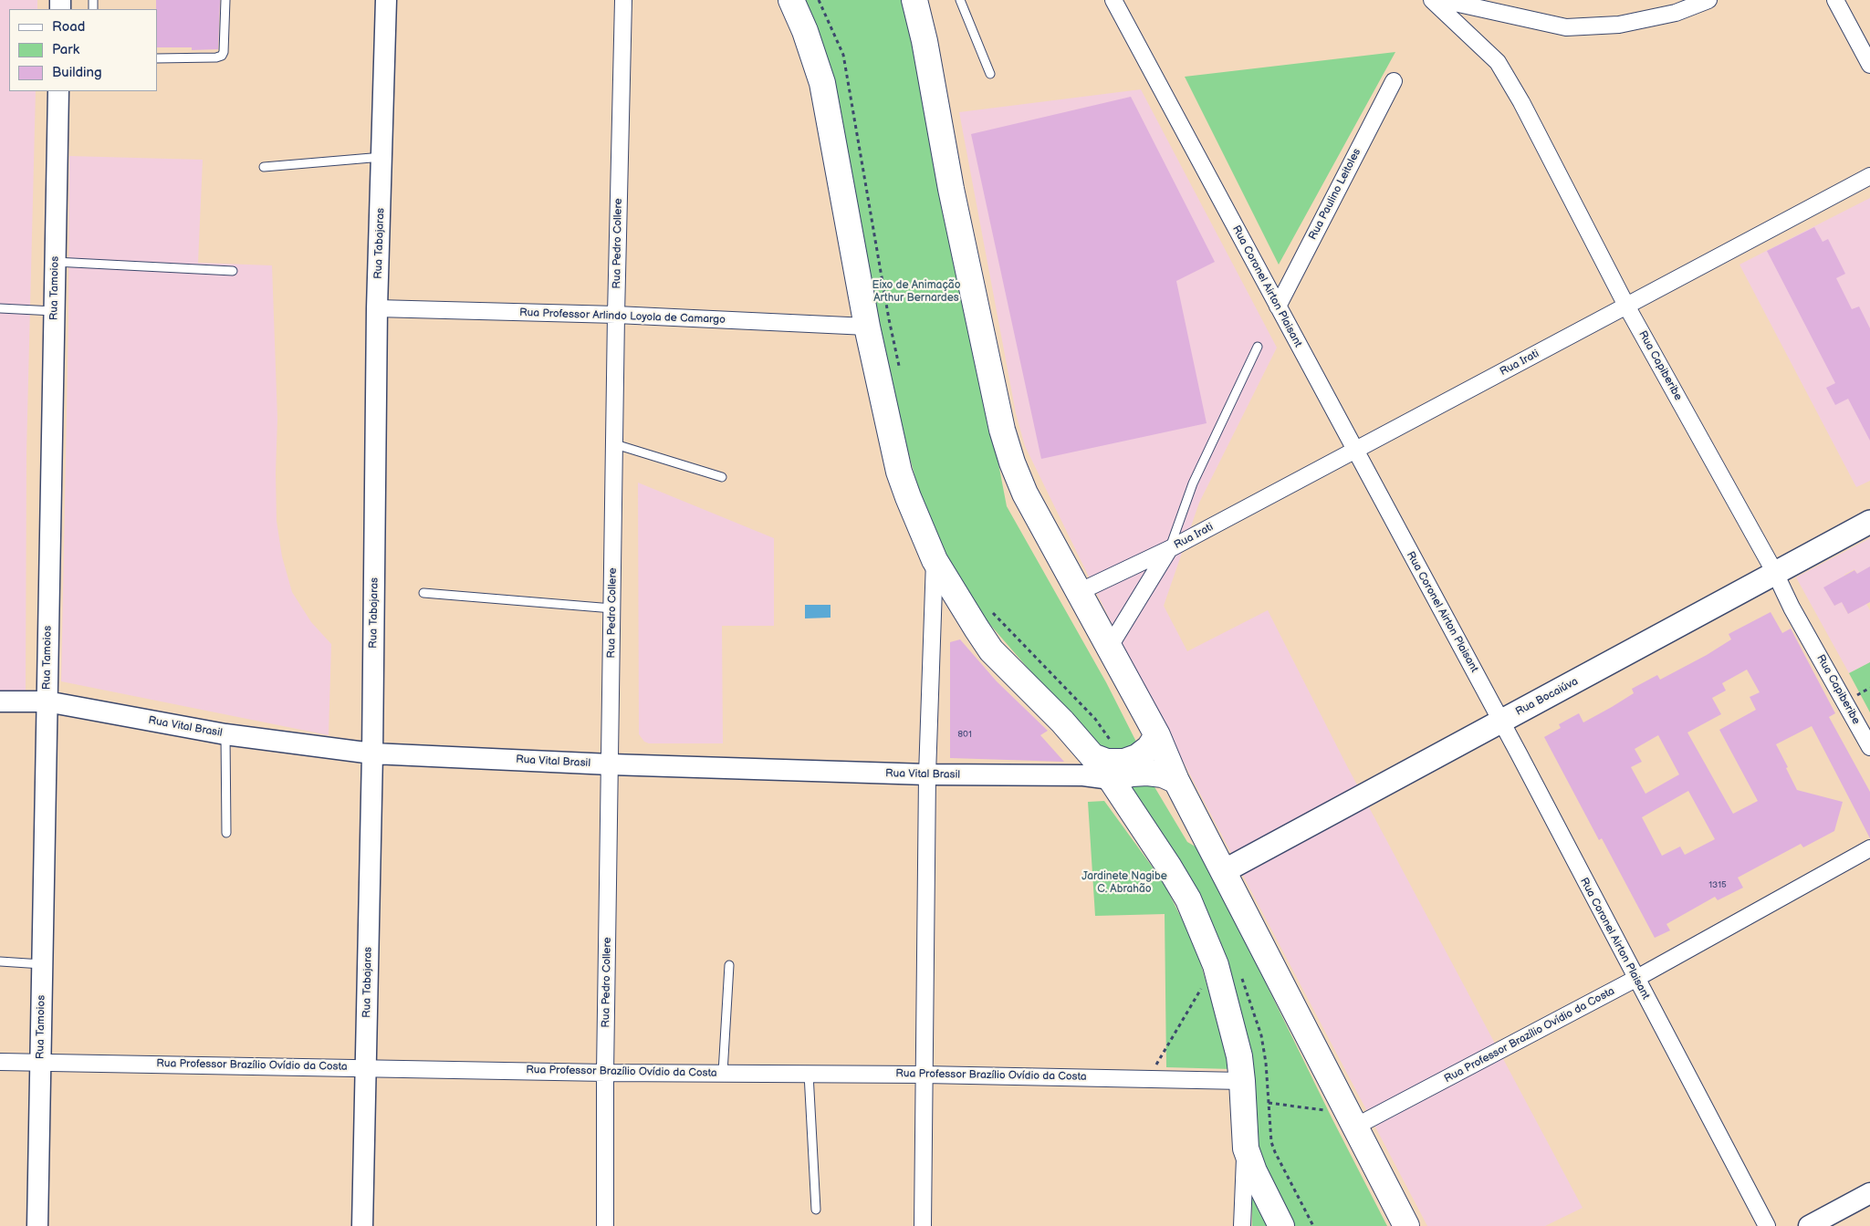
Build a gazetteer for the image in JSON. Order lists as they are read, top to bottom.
{
  "streets": {
    "main road": ["Rua Bocaiúva"],
    "street": [
      "Rua Paulino Leitoles",
      "Rua Tabajaras",
      "Rua Pedro Collere",
      "Rua Coronel Airton Plaisant",
      "Rua Tamoios",
      "Rua Professor Arlindo Loyola de Camargo",
      "Rua Irati",
      "Rua Capiberibe",
      "Rua Vital Brasil",
      "Rua Professor Brazílio Ovídio da Costa"
    ]
  },
  "crossings": [
    ["Rua Paulino Leitoles", "Rua Coronel Airton Plaisant"],
    ["Rua Tabajaras", "Rua Professor Arlindo Loyola de Camargo"],
    ["Rua Tabajaras", "Rua Vital Brasil"],
    ["Rua Tabajaras", "Rua Professor Brazílio Ovídio da Costa"],
    ["Rua Pedro Collere", "Rua Professor Arlindo Loyola de Camargo"],
    ["Rua Pedro Collere", "Rua Vital Brasil"],
    ["Rua Pedro Collere", "Rua Professor Brazílio Ovídio da Costa"],
    ["Rua Coronel Airton Plaisant", "Rua Irati"],
    ["Rua Coronel Airton Plaisant", "Rua Bocaiúva"],
    ["Rua Coronel Airton Plaisant", "Rua Professor Brazílio Ovídio da Costa"],
    ["Rua Tamoios", "Rua Vital Brasil"],
    ["Rua Tamoios", "Rua Professor Brazílio Ovídio da Costa"],
    ["Rua Irati", "Rua Capiberibe"],
    ["Rua Capiberibe", "Rua Bocaiúva"]
  ],
  "parks": ["Eixo de Animação Arthur Bernardes", "Jardinete Nagibe C. Abrahão"],
  "house_numbers": ["801", "1315"],
  "legend": ["Road", "Park", "Building"]
}
